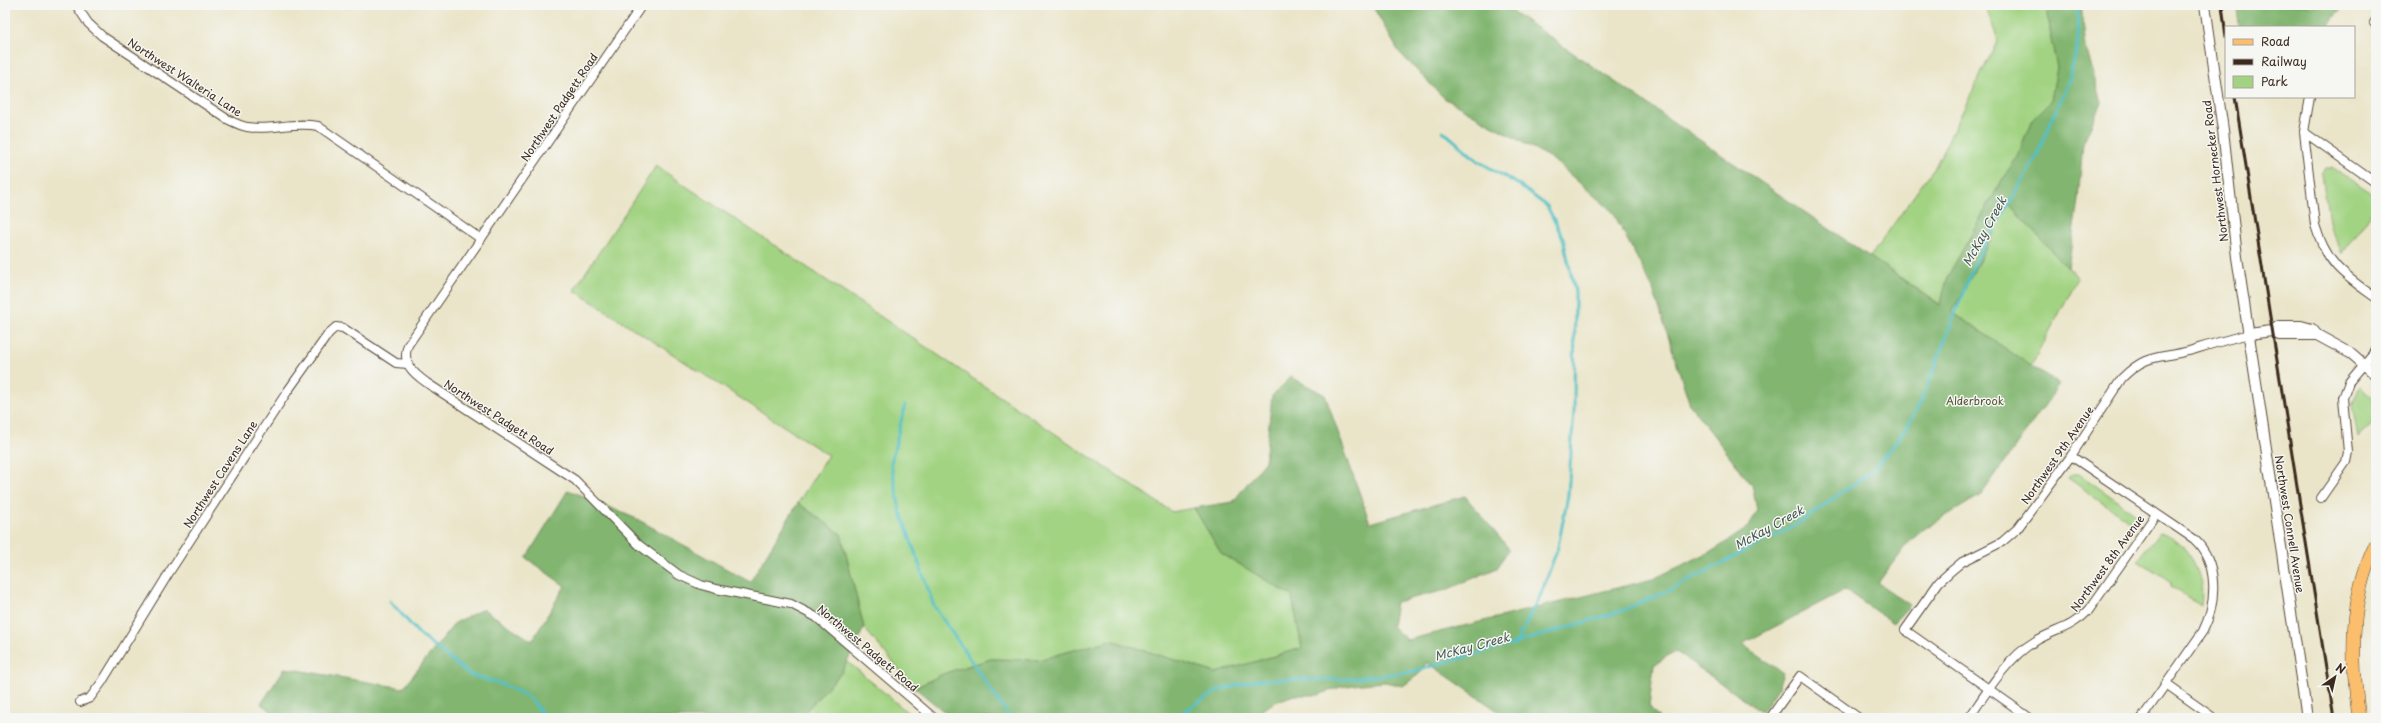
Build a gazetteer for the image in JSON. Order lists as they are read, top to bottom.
{
  "streets": {
    "street": [
      "Northwest Walteria Lane",
      "Northwest Padgett Road",
      "Northwest Hornecker Road",
      "Northwest 9th Avenue",
      "Northwest Cavens Lane",
      "Northwest Connell Avenue",
      "Northwest 8th Avenue"
    ]
  },
  "crossings": [
    ["Northwest Walteria Lane", "Northwest Padgett Road"],
    ["Northwest Padgett Road", "Northwest Cavens Lane"],
    ["Northwest Hornecker Road", "Northwest 9th Avenue"],
    ["Northwest Hornecker Road", "Northwest Connell Avenue"],
    ["Northwest 9th Avenue", "Northwest Connell Avenue"],
    ["Northwest 9th Avenue", "Northwest 8th Avenue"]
  ],
  "water": ["McKay Creek"],
  "parks": ["Alderbrook"],
  "legend": ["Road", "Railway", "Park"],
  "north": "top right"
}
